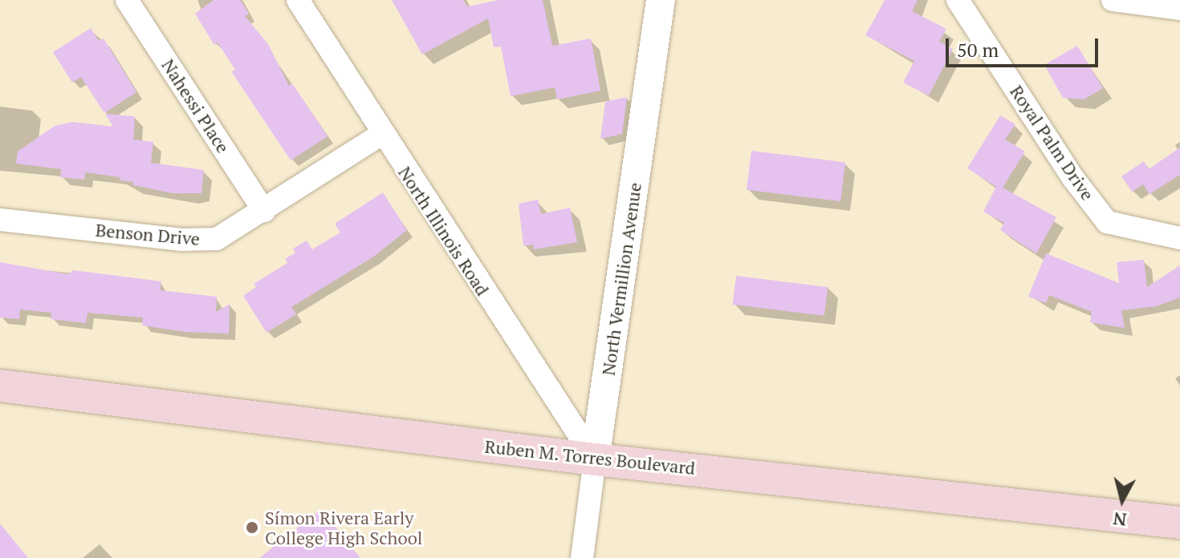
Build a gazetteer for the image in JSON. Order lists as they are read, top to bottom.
{
  "streets": {
    "main road": ["Ruben M. Torres Boulevard"],
    "street": [
      "Nahessi Place",
      "Royal Palm Drive",
      "North Illinois Road",
      "Benson Drive",
      "North Vermillion Avenue"
    ]
  },
  "crossings": [
    ["Nahessi Place", "Benson Drive"],
    ["North Illinois Road", "Benson Drive"],
    ["North Illinois Road", "North Vermillion Avenue"],
    ["North Illinois Road", "Ruben M. Torres Boulevard"],
    ["North Vermillion Avenue", "Ruben M. Torres Boulevard"]
  ],
  "places": ["Símon Rivera Early College High School"],
  "scale_bar": "50 m",
  "north": "bottom"
}
